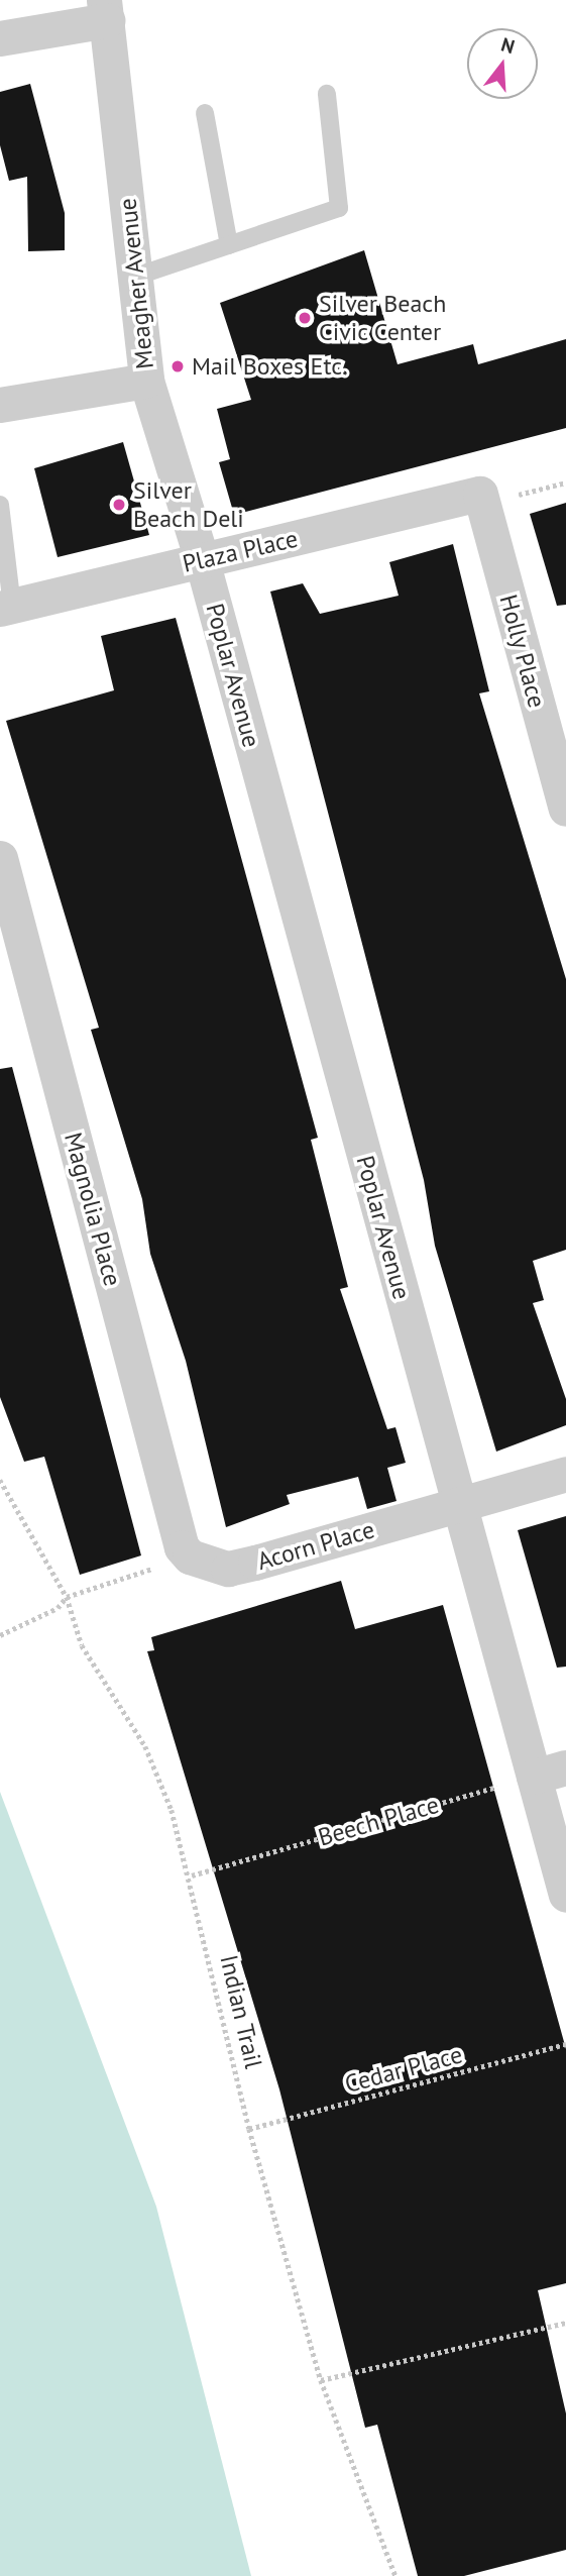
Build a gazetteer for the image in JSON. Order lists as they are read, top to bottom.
{
  "streets": {
    "street": [
      "Meagher Avenue",
      "Plaza Place",
      "Holly Place",
      "Poplar Avenue",
      "Magnolia Place",
      "Acorn Place"
    ],
    "path": ["Beech Place", "Indian Trail", "Cedar Place"]
  },
  "crossings": [
    ["Meagher Avenue", "Plaza Place"],
    ["Meagher Avenue", "Poplar Avenue"],
    ["Plaza Place", "Holly Place"],
    ["Plaza Place", "Poplar Avenue"],
    ["Poplar Avenue", "Acorn Place"],
    ["Poplar Avenue", "Beech Place"],
    ["Magnolia Place", "Acorn Place"],
    ["Beech Place", "Indian Trail"],
    ["Indian Trail", "Cedar Place"]
  ],
  "places": ["Silver Beach Civic Center", "Mail Boxes Etc.", "Silver Beach Deli"],
  "north": "top"
}
